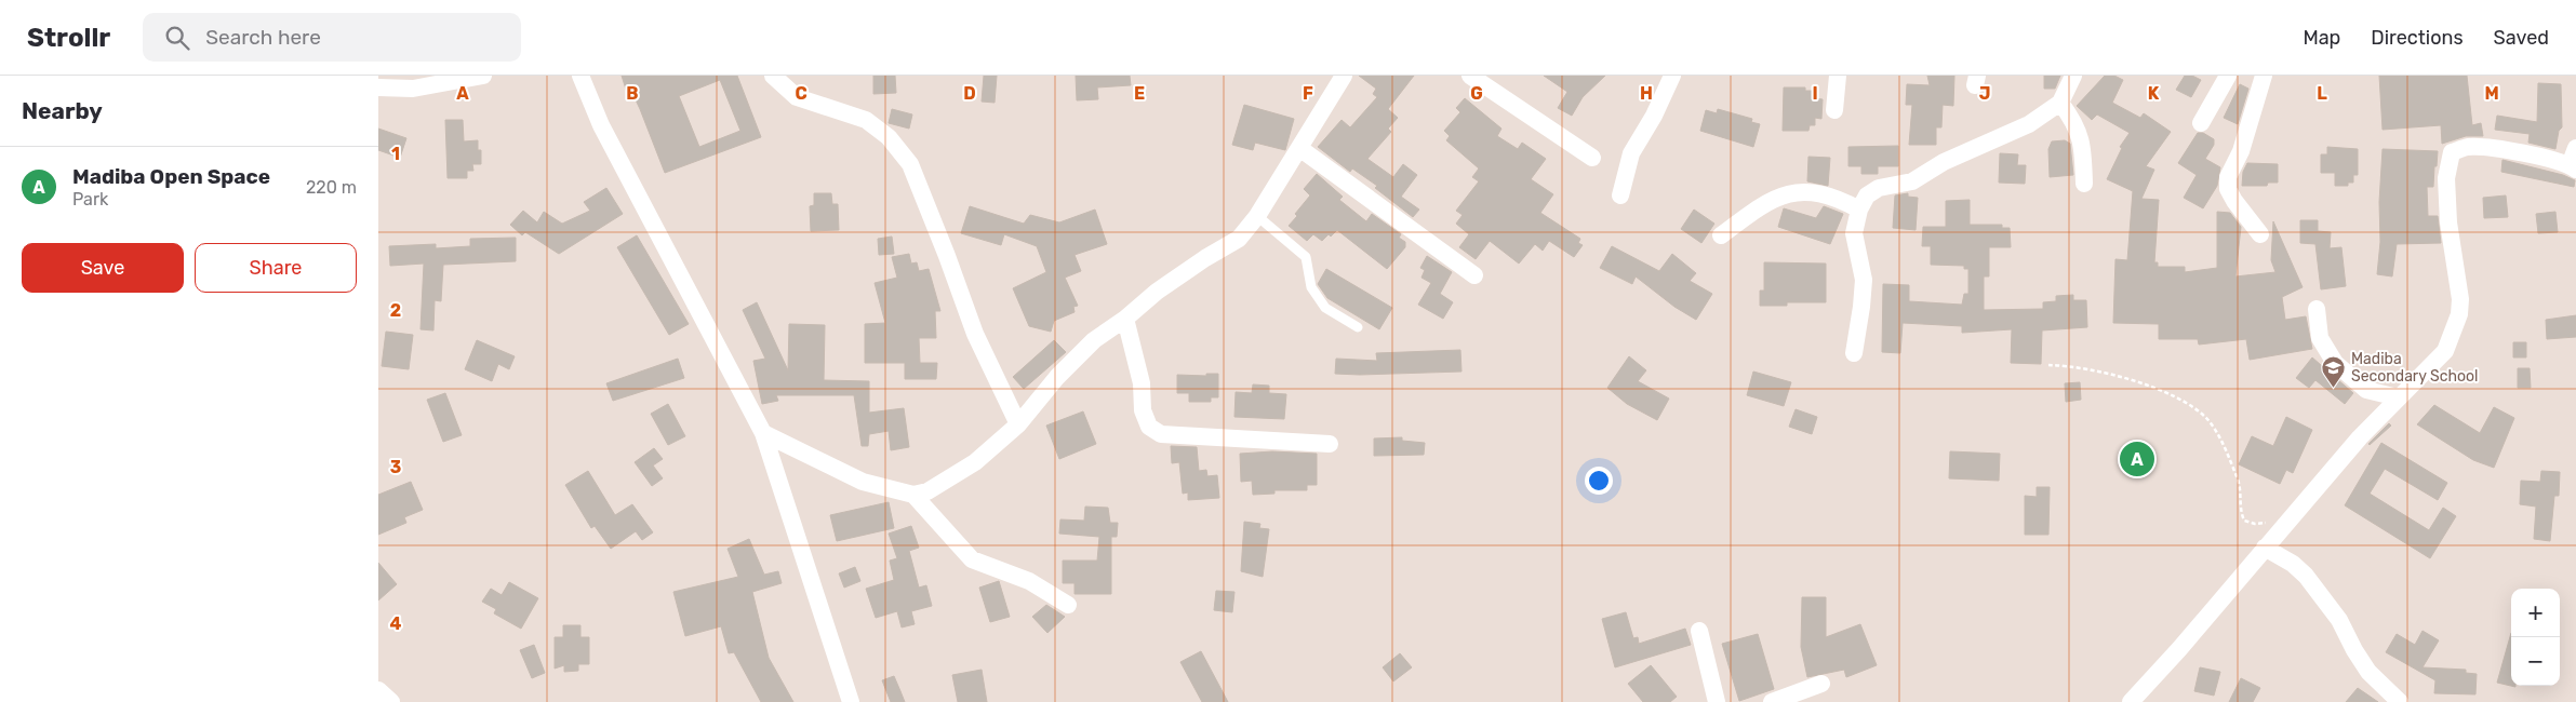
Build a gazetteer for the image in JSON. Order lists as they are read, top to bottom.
{
  "places": {
    "school or university": ["Madiba Secondary School"]
  },
  "page": {
    "header": "Strollr",
    "search": "Search here",
    "nav": ["Map", "Directions", "Saved"],
    "heading": "Nearby",
    "list": [
      {
        "mark": "A",
        "name": "Madiba Open Space",
        "note": "Park",
        "value": "220 m"
      }
    ],
    "buttons": ["Save", "Share"],
    "pins": "A",
    "map_buttons": ["+", "−"]
  },
  "grid": {
    "columns": [
      "A",
      "B",
      "C",
      "D",
      "E",
      "F",
      "G",
      "H",
      "I",
      "J",
      "K",
      "L",
      "M"
    ],
    "rows": [
      "1",
      "2",
      "3",
      "4"
    ]
  }
}
